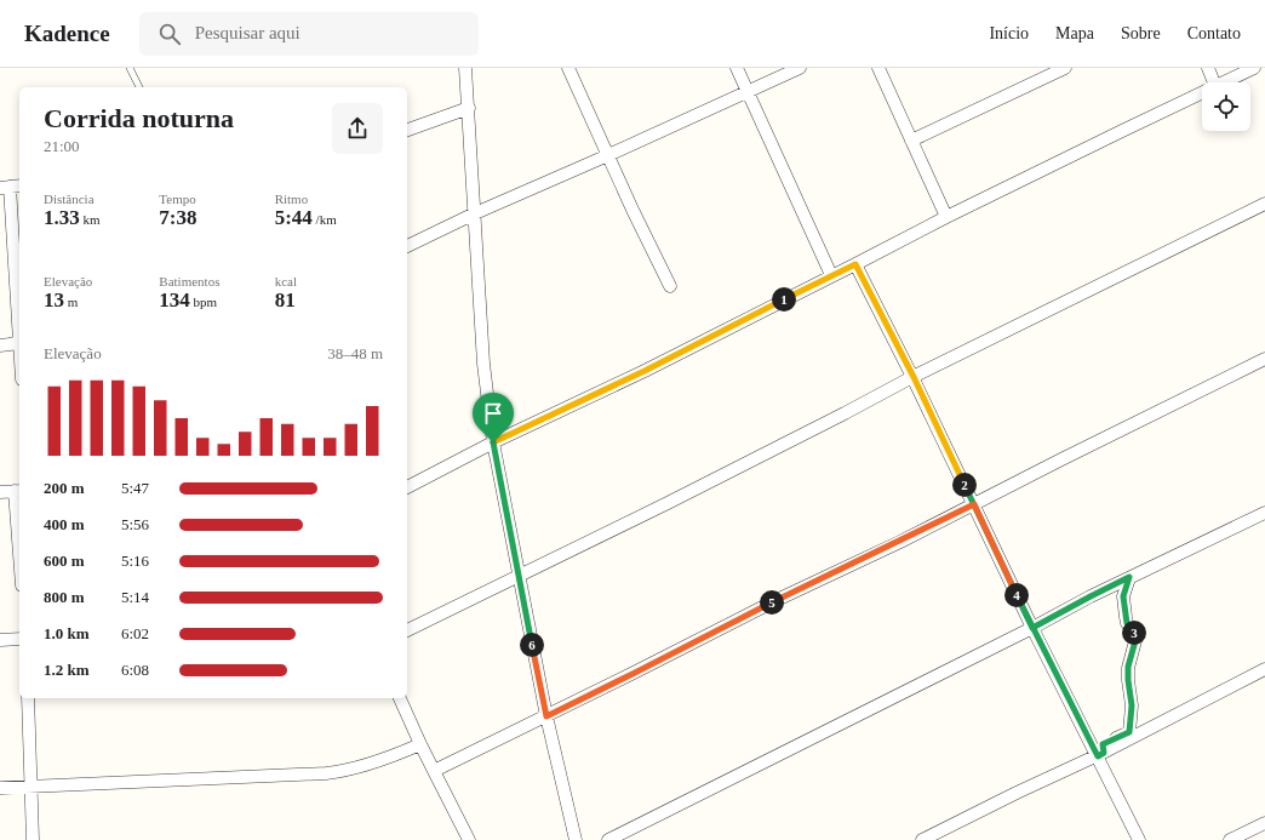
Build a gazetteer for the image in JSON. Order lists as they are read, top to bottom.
{
  "page": {
    "header": "Kadence",
    "search": "Pesquisar aqui",
    "nav": [
      "Início",
      "Mapa",
      "Sobre",
      "Contato"
    ],
    "heading": ["Corrida noturna", "21:00"],
    "stats": [
      ["Distância", "1.33 km"],
      ["Tempo", "7:38"],
      ["Ritmo", "5:44 /km"],
      ["Elevação", "13 m"],
      ["Batimentos", "134 bpm"],
      ["kcal", "81"]
    ],
    "pins": [
      "1",
      "2",
      "4",
      "5",
      "3",
      "6"
    ],
    "chart": ["Elevação", "38–48 m"],
    "list": [
      {
        "name": "200 m",
        "note": "5:47"
      },
      {
        "name": "400 m",
        "note": "5:56"
      },
      {
        "name": "600 m",
        "note": "5:16"
      },
      {
        "name": "800 m",
        "note": "5:14"
      },
      {
        "name": "1.0 km",
        "note": "6:02"
      },
      {
        "name": "1.2 km",
        "note": "6:08"
      }
    ]
  }
}
